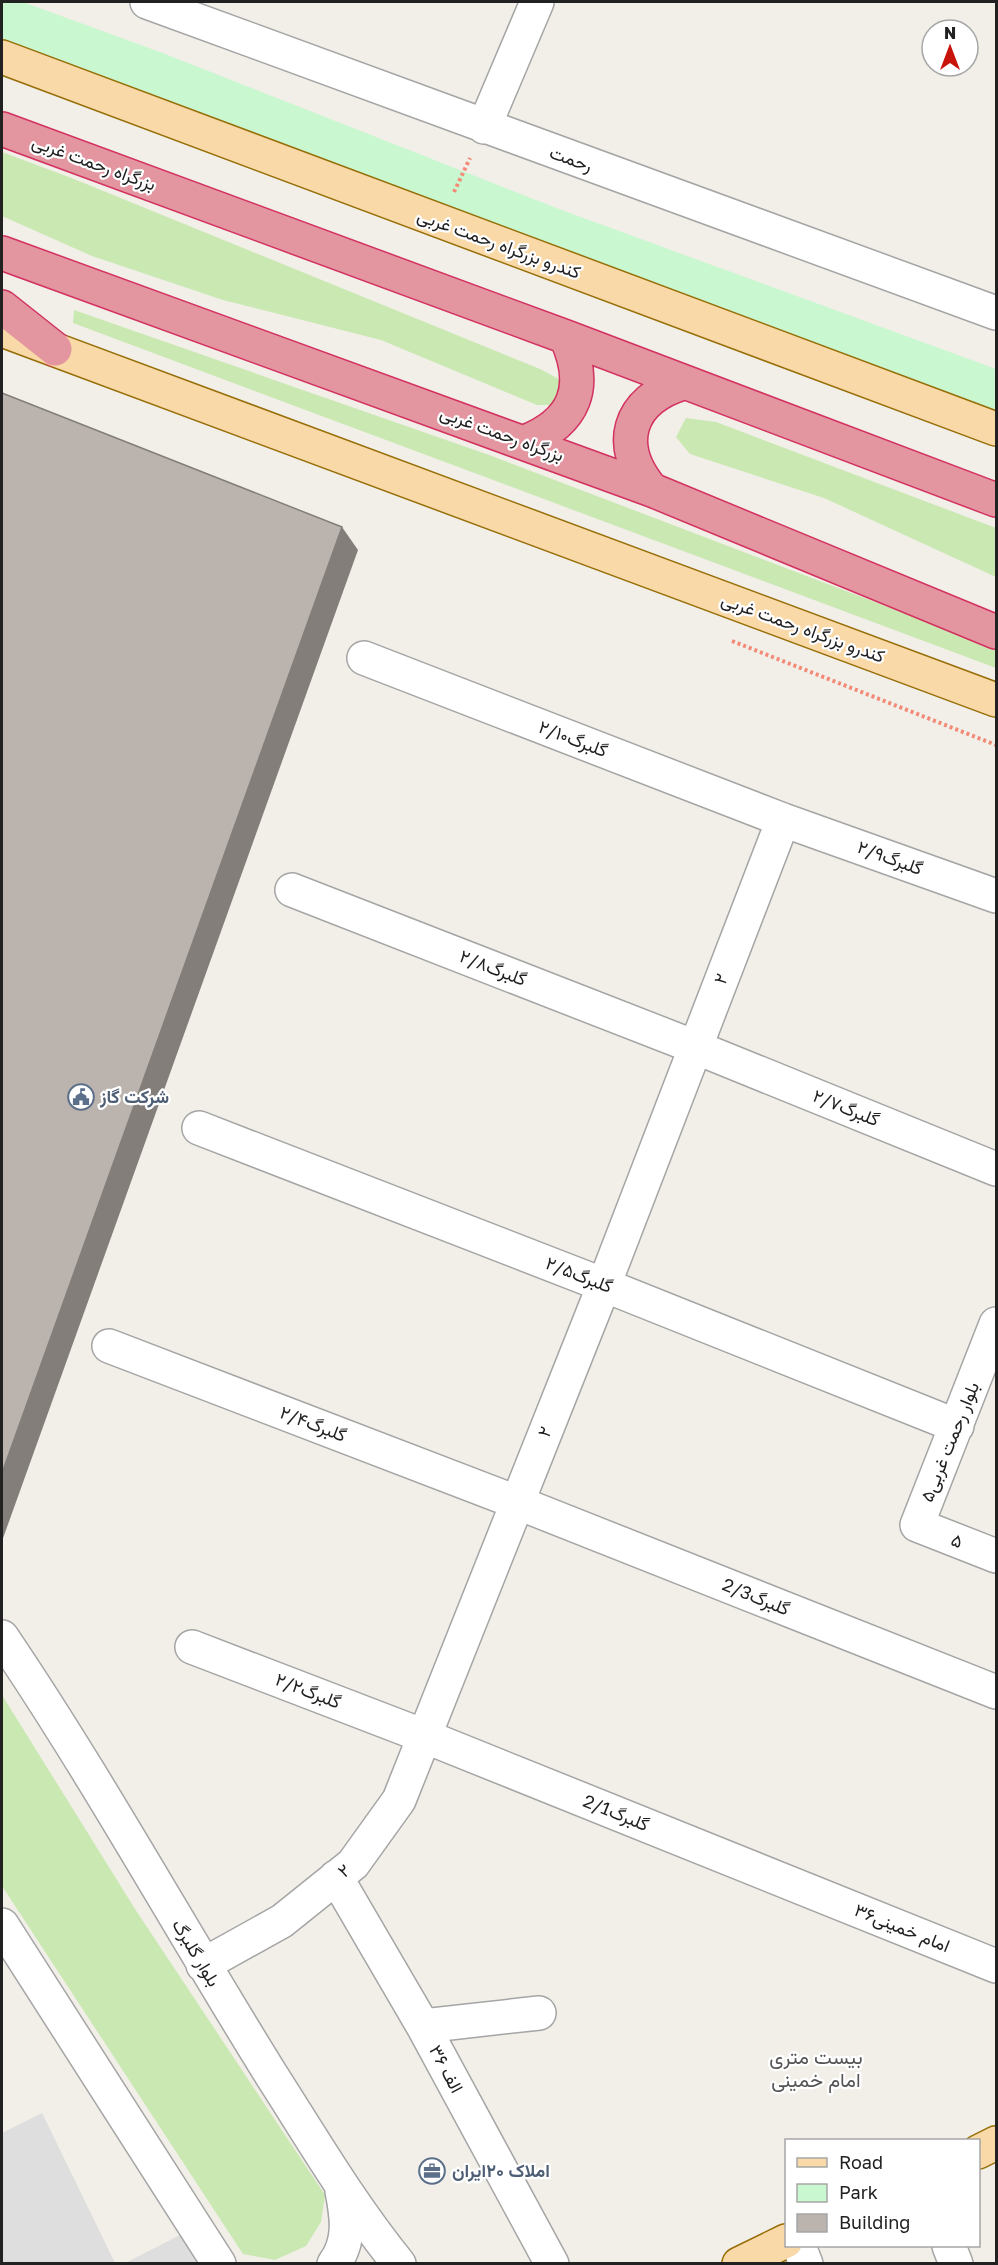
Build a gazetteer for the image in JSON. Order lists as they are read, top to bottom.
{
  "streets": {
    "highway": ["بزرگراه رحمت غربی"],
    "main road": ["کندرو بزرگراه رحمت غربی"],
    "street": [
      "رحمت",
      "گلبرگ۲/۱۰",
      "گلبرگ۲/۹",
      "گلبرگ۲/۸",
      "۲",
      "گلبرگ۲/۷",
      "گلبرگ۲/۵",
      "گلبرگ۲/۴",
      "بلوار رحمت غربی۵",
      "۵",
      "2/3گلبرگ",
      "گلبرگ۲/۲",
      "2/1گلبرگ",
      "امام خمینی۳۶",
      "بلوار گلبرگ",
      "۳۶ الف"
    ]
  },
  "crossings": [
    ["گلبرگ۲/۱۰", "گلبرگ۲/۹"],
    ["گلبرگ۲/۱۰", "۲"],
    ["گلبرگ۲/۹", "۲"],
    ["گلبرگ۲/۸", "۲"],
    ["گلبرگ۲/۸", "گلبرگ۲/۷"],
    ["۲", "گلبرگ۲/۷"],
    ["۲", "گلبرگ۲/۵"],
    ["۲", "گلبرگ۲/۴"],
    ["۲", "2/3گلبرگ"],
    ["۲", "گلبرگ۲/۲"],
    ["۲", "2/1گلبرگ"],
    ["۲", "بلوار گلبرگ"],
    ["۲", "۳۶ الف"],
    ["گلبرگ۲/۵", "بلوار رحمت غربی۵"],
    ["گلبرگ۲/۴", "2/3گلبرگ"],
    ["بلوار رحمت غربی۵", "۵"],
    ["گلبرگ۲/۲", "2/1گلبرگ"],
    ["2/1گلبرگ", "امام خمینی۳۶"]
  ],
  "districts": ["بیست متری امام خمینی"],
  "places": {
    "public building": ["شرکت گاز"],
    "office": ["املاک ۲۰ایران"]
  },
  "legend": ["Road", "Park", "Building"],
  "north": "top"
}
